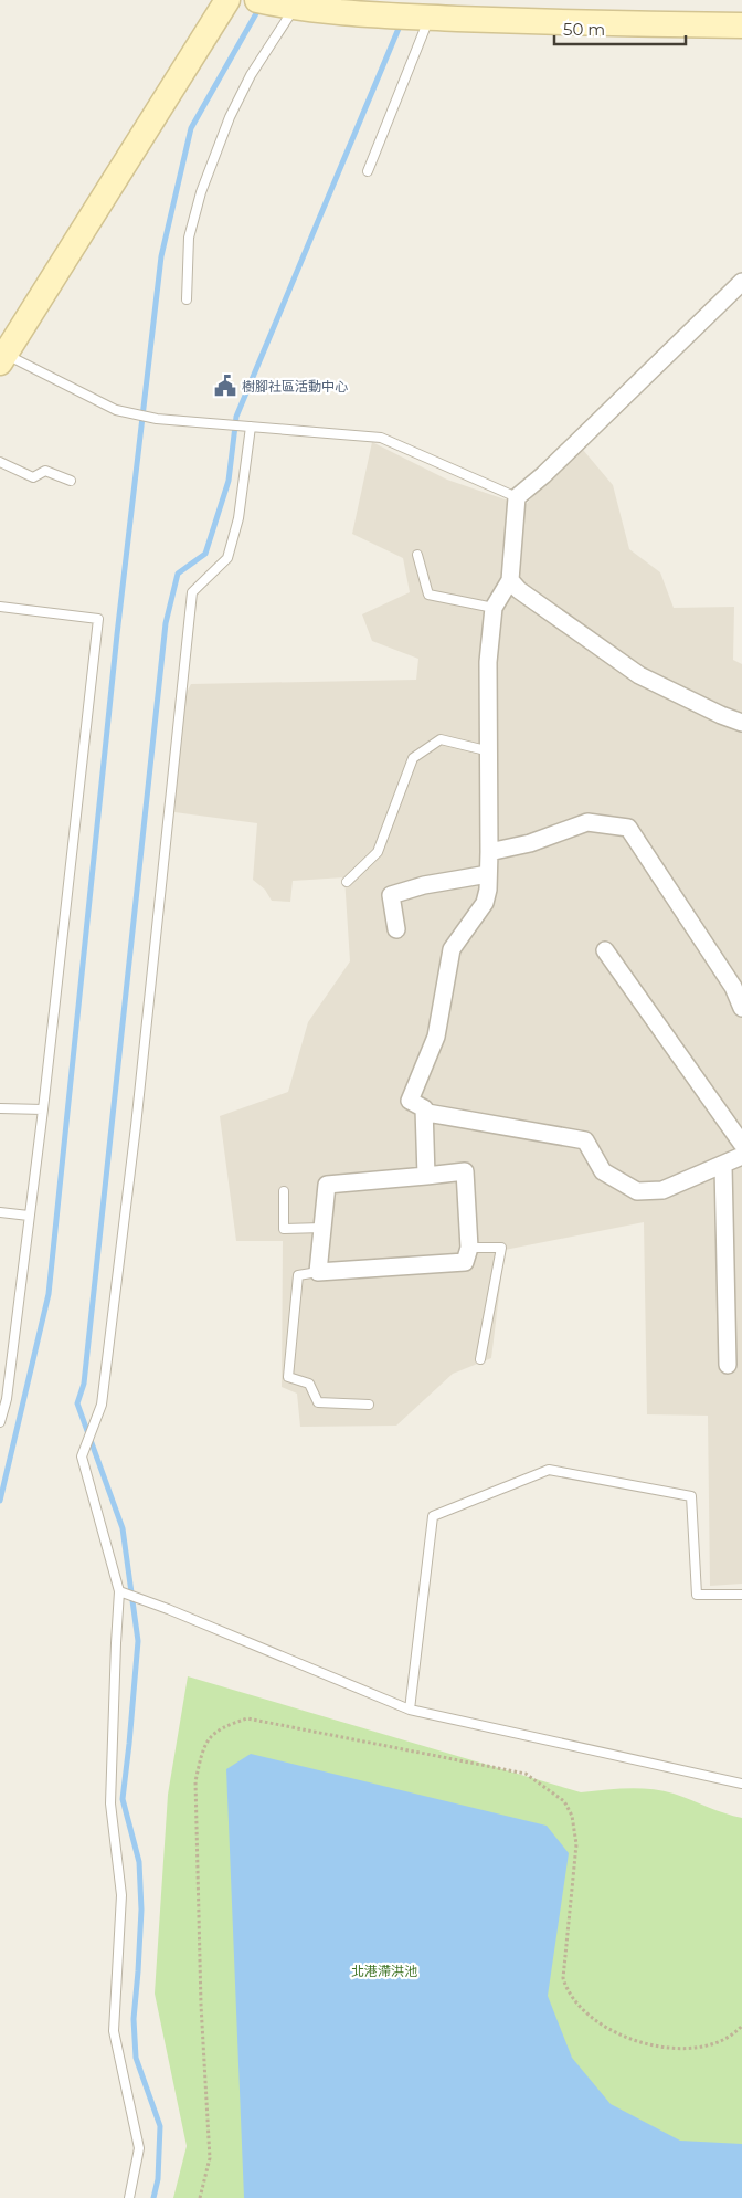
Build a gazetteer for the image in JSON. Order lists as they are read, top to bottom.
{
  "parks": ["北港滯洪池"],
  "places": {
    "public building": ["樹腳社區活動中心"]
  },
  "scale_bar": "50 m"
}
